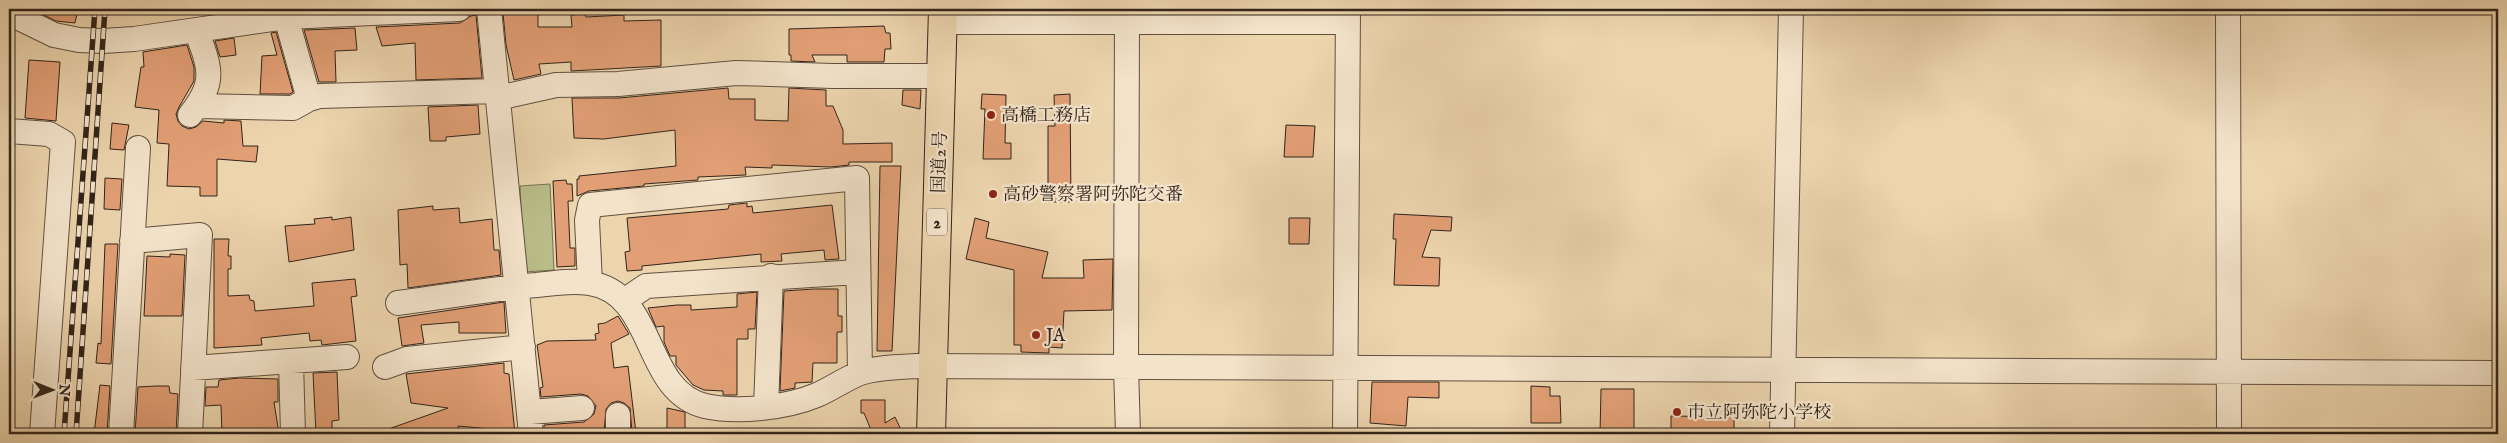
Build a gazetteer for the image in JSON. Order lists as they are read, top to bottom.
{
  "streets": {
    "highway": ["国道2号", "2"]
  },
  "places": [
    "高橋工務店",
    "高砂警察署阿弥陀交番",
    "JA",
    "市立阿弥陀小学校"
  ],
  "north": "right"
}
